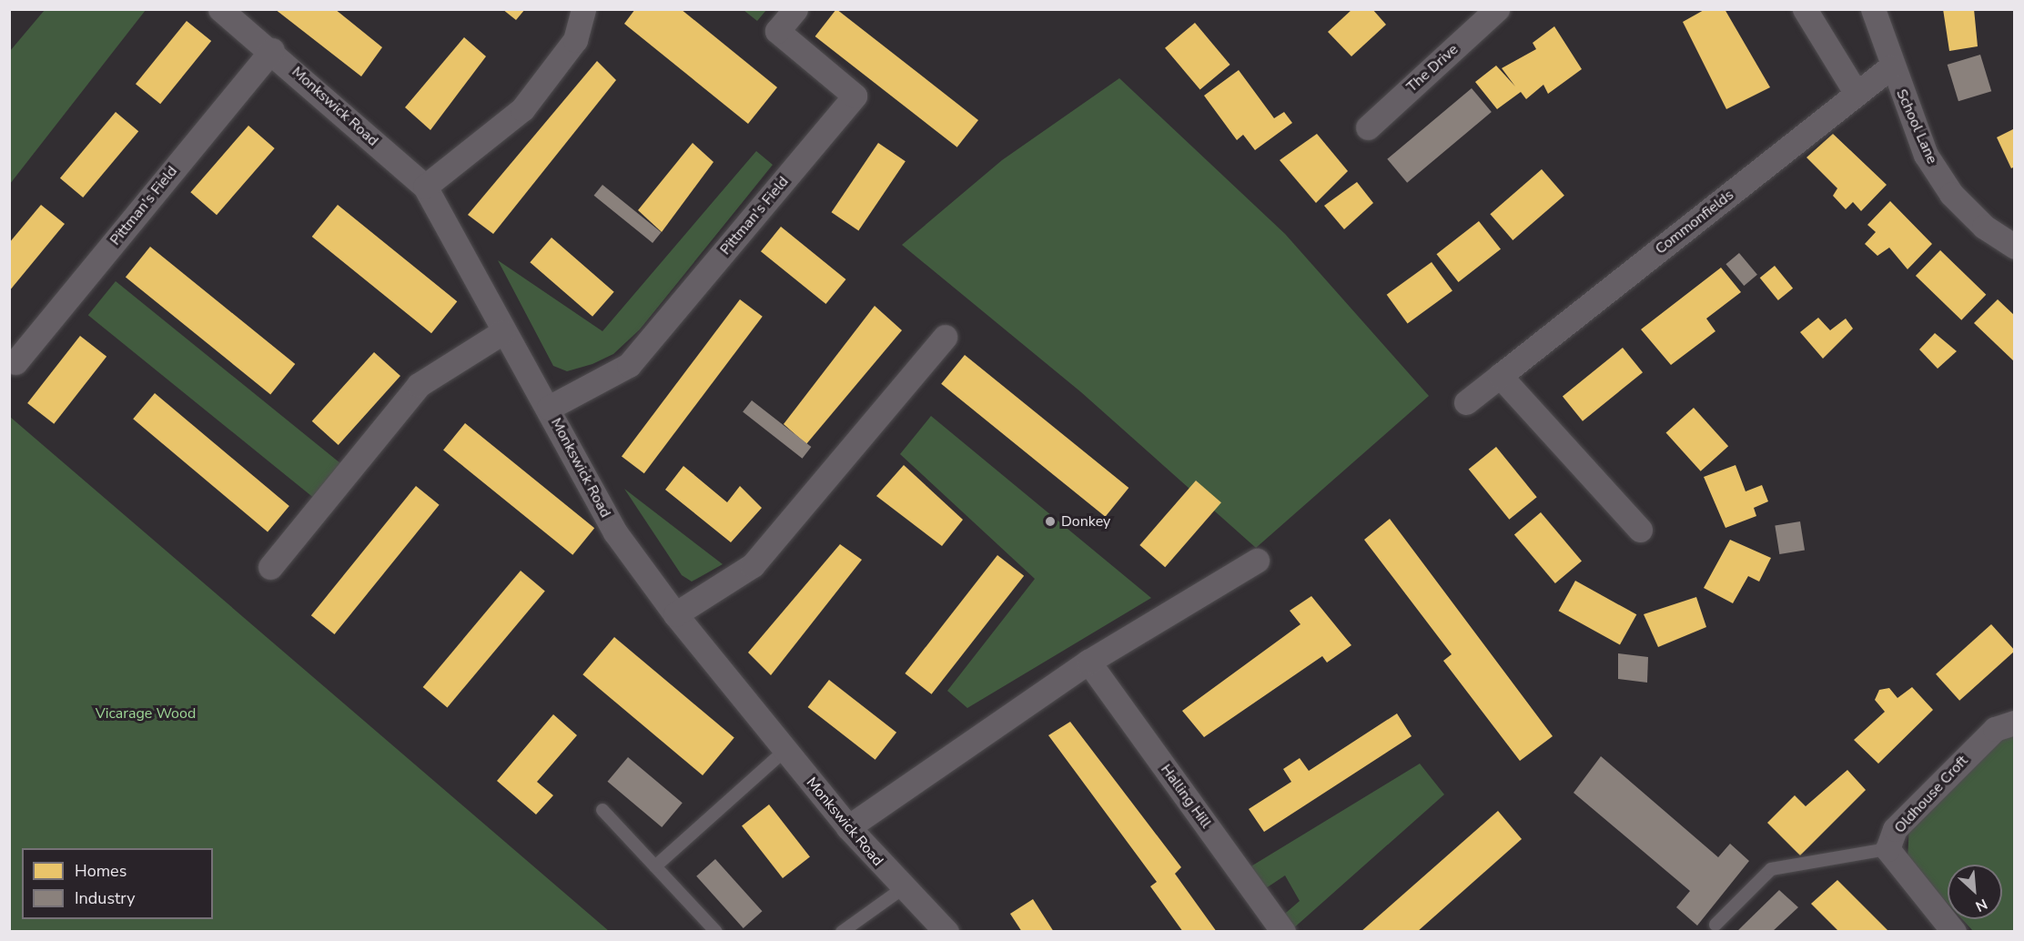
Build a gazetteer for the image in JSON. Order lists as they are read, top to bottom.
{
  "streets": {
    "street": [
      "The Drive",
      "Monkswick Road",
      "School Lane",
      "Pittman's Field",
      "Commonfields",
      "Oldhouse Croft",
      "Halling Hill"
    ]
  },
  "crossings": [
    ["Monkswick Road", "Pittman's Field"],
    ["School Lane", "Commonfields"]
  ],
  "parks": ["Vicarage Wood"],
  "places": ["Donkey"],
  "legend": ["Homes", "Industry"],
  "north": "bottom right"
}
